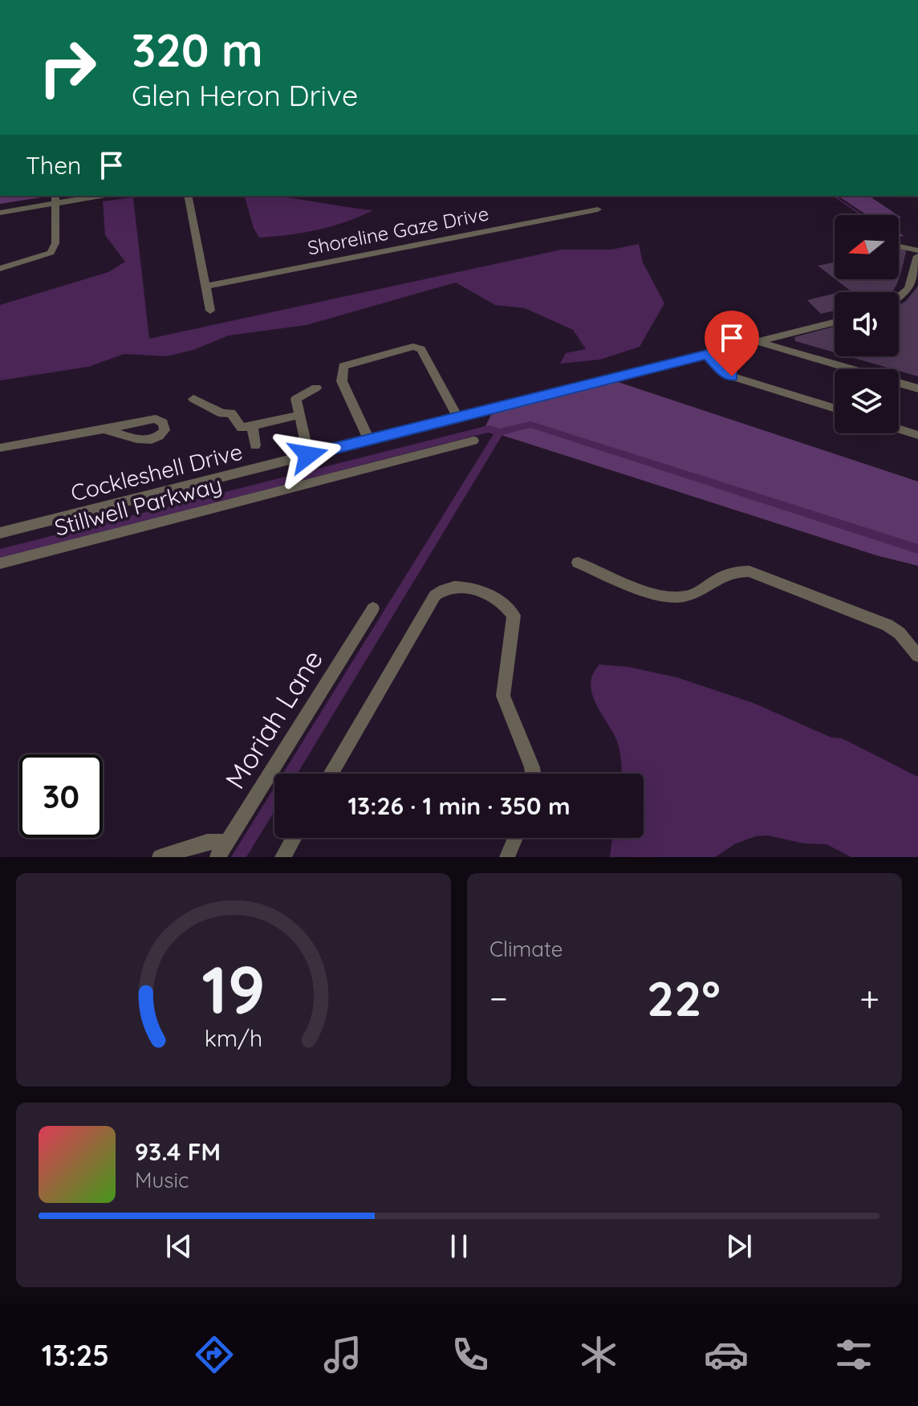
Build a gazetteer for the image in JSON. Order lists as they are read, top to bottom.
{
  "streets": {
    "street": [
      "Shoreline Gaze Drive",
      "Cockleshell Drive",
      "Stillwell Parkway",
      "Moriah Lane"
    ]
  },
  "north": "left",
  "page": {
    "turn": ["320 m", "Glen Heron Drive"],
    "then": "Then",
    "limit": "30",
    "trip": "13:26 · 1 min · 350 m",
    "tile": "Climate",
    "heat": ["−", "22°", "+"],
    "song": ["93.4 FM", "Music"],
    "tabs": "13:25",
    "gauge": ["19", "km/h"]
  }
}
